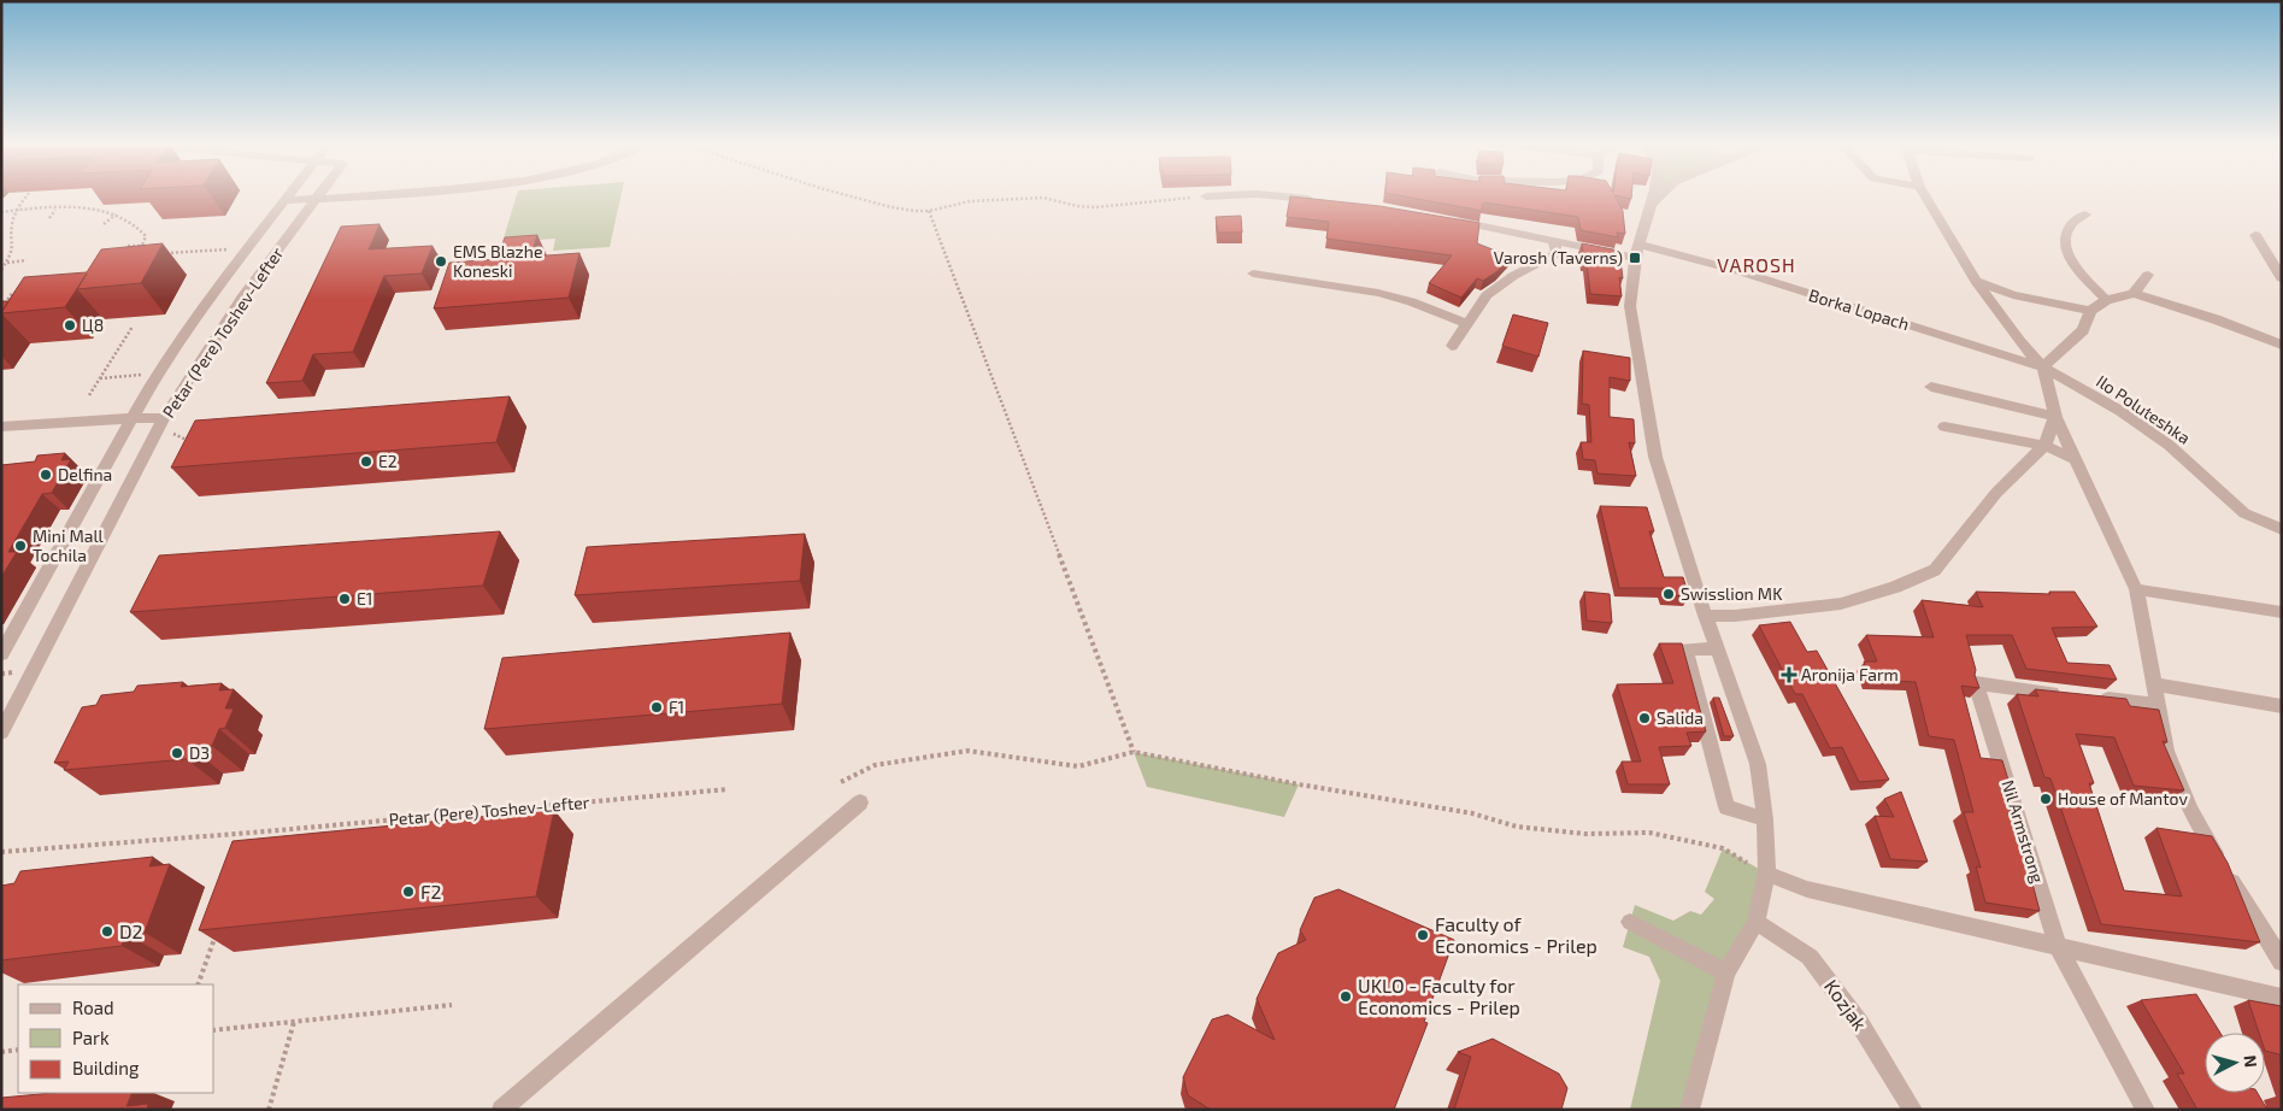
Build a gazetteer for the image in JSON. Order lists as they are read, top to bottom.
{
  "streets": {
    "street": [
      "Borka Lopach",
      "Petar (Pere) Toshev-Lefter",
      "Ilo Poluteshka",
      "Nil Armstrong",
      "Kozjak"
    ]
  },
  "crossings": [
    ["Borka Lopach", "Ilo Poluteshka"]
  ],
  "districts": ["VAROSH"],
  "places": {
    "transit": ["Varosh (Taverns)"],
    "other": [
      "EMS Blazhe Koneski",
      "Ц8",
      "E2",
      "Delfina",
      "Mini Mall Tochila",
      "Swisslion MK",
      "E1",
      "F1",
      "Salida",
      "D3",
      "House of Mantov",
      "F2",
      "D2",
      "Faculty of Economics - Prilep",
      "UKLO - Faculty for Economics - Prilep"
    ],
    "health": ["Aronija Farm"]
  },
  "legend": ["Road", "Park", "Building"],
  "north": "right"
}
